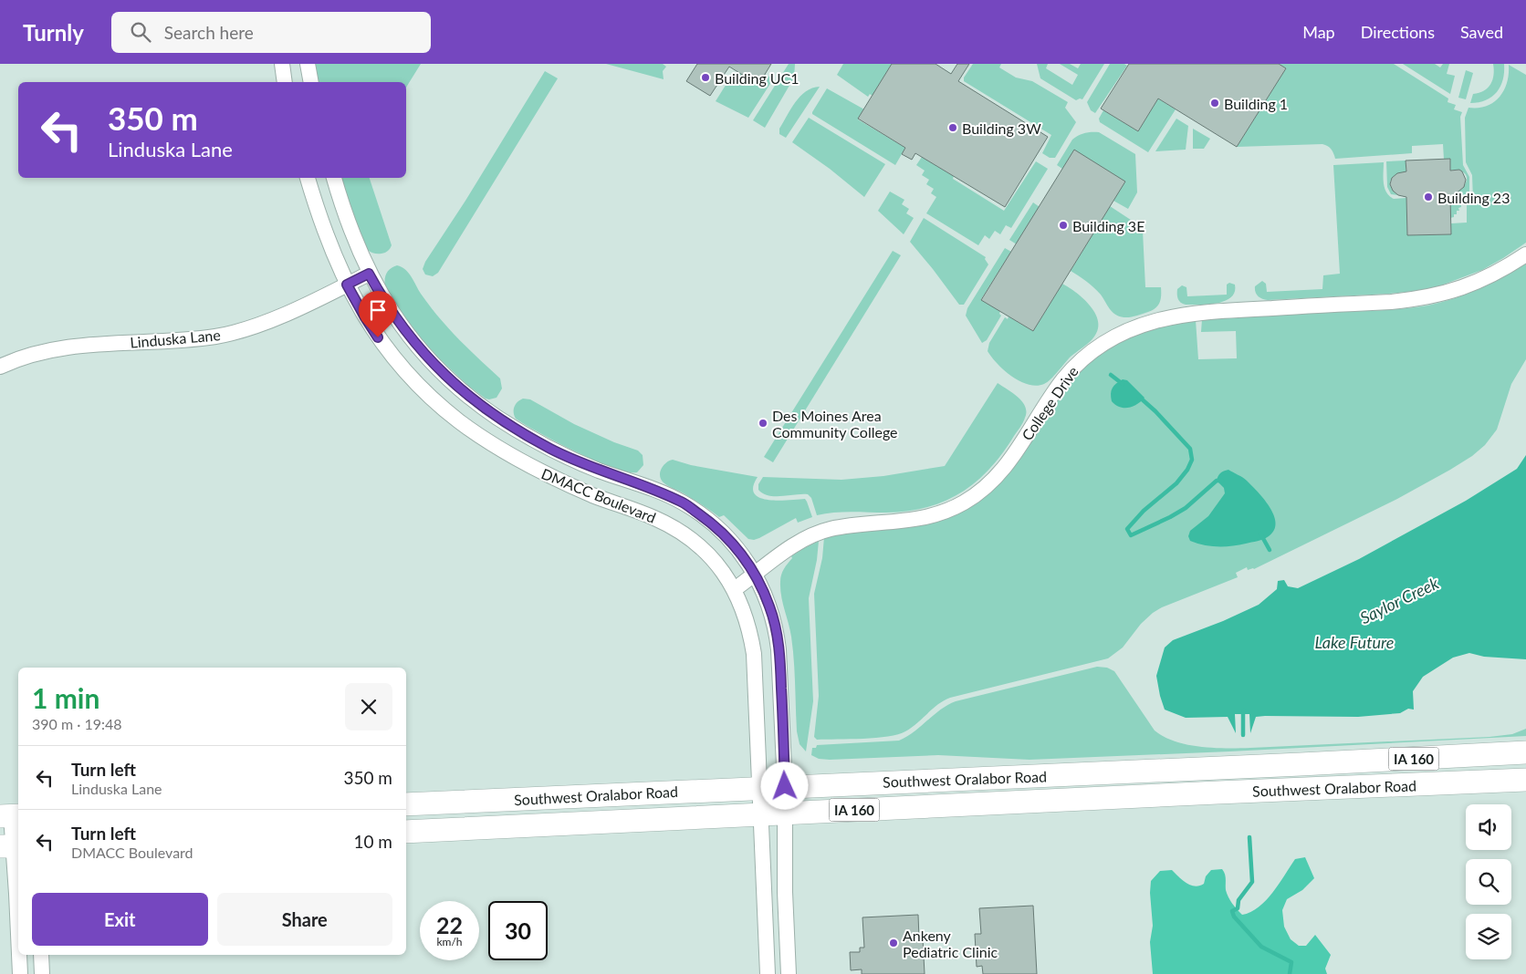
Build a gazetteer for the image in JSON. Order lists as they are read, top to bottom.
{
  "streets": {
    "main road": ["IA 160", "Southwest Oralabor Road"],
    "street": ["Linduska Lane", "College Drive", "DMACC Boulevard"]
  },
  "crossings": [
    ["Linduska Lane", "DMACC Boulevard"],
    ["College Drive", "DMACC Boulevard"],
    ["DMACC Boulevard", "Southwest Oralabor Road"]
  ],
  "water": ["Saylor Creek", "Lake Future"],
  "places": [
    "Building UC1",
    "Building 1",
    "Building 3W",
    "Building 23",
    "Building 3E",
    "Des Moines Area Community College",
    "Ankeny Pediatric Clinic"
  ],
  "page": {
    "header": "Turnly",
    "search": "Search here",
    "nav": ["Map", "Directions", "Saved"],
    "turn": ["350 m", "Linduska Lane"],
    "heading": ["1 min", "390 m · 19:48"],
    "list": [
      {
        "name": "Turn left",
        "note": "Linduska Lane",
        "value": "350 m"
      },
      {
        "name": "Turn left",
        "note": "DMACC Boulevard",
        "value": "10 m"
      }
    ],
    "buttons": ["Exit", "Share"],
    "speed": "22 km/h",
    "limit": "30"
  }
}
